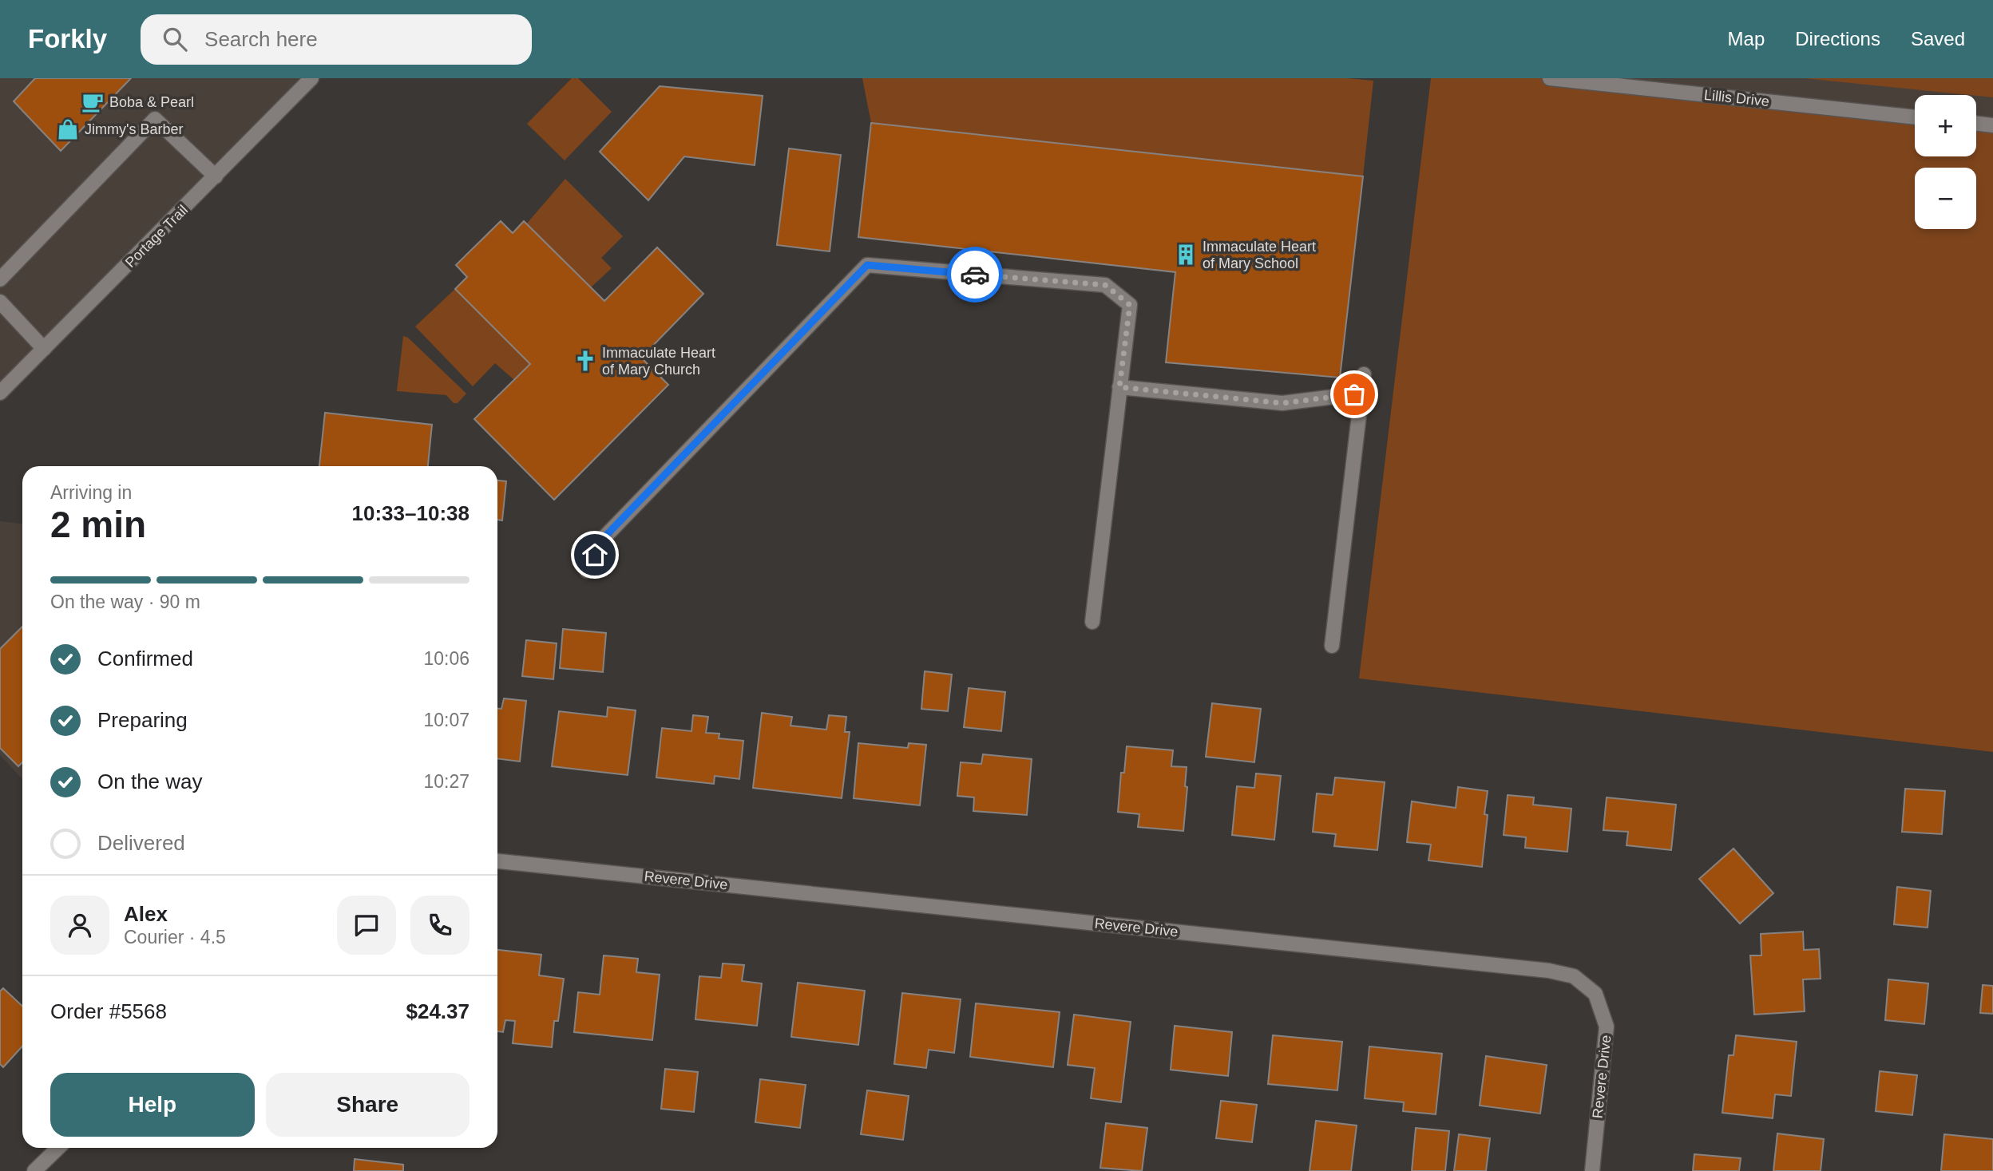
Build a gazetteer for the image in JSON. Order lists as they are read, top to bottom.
{
  "streets": {
    "street": ["Lillis Drive", "Portage Trail", "Revere Drive"]
  },
  "places": {
    "cafe": ["Boba & Pearl"],
    "shop": ["Jimmy's Barber"],
    "building": ["Immaculate Heart of Mary School"],
    "church": ["Immaculate Heart of Mary Church"]
  },
  "page": {
    "header": "Forkly",
    "search": "Search here",
    "nav": ["Map", "Directions", "Saved"],
    "map_buttons": ["+", "−"],
    "heading": ["2 min", "Arriving in", "10:33–10:38"],
    "panel": [
      "Alex",
      "Courier · 4.5",
      "Order #5568",
      "$24.37"
    ],
    "bar": "On the way · 90 m",
    "list": [
      ["Confirmed", "10:06"],
      ["Preparing", "10:07"],
      ["On the way", "10:27"],
      "Delivered"
    ],
    "buttons": ["Help", "Share"]
  }
}
